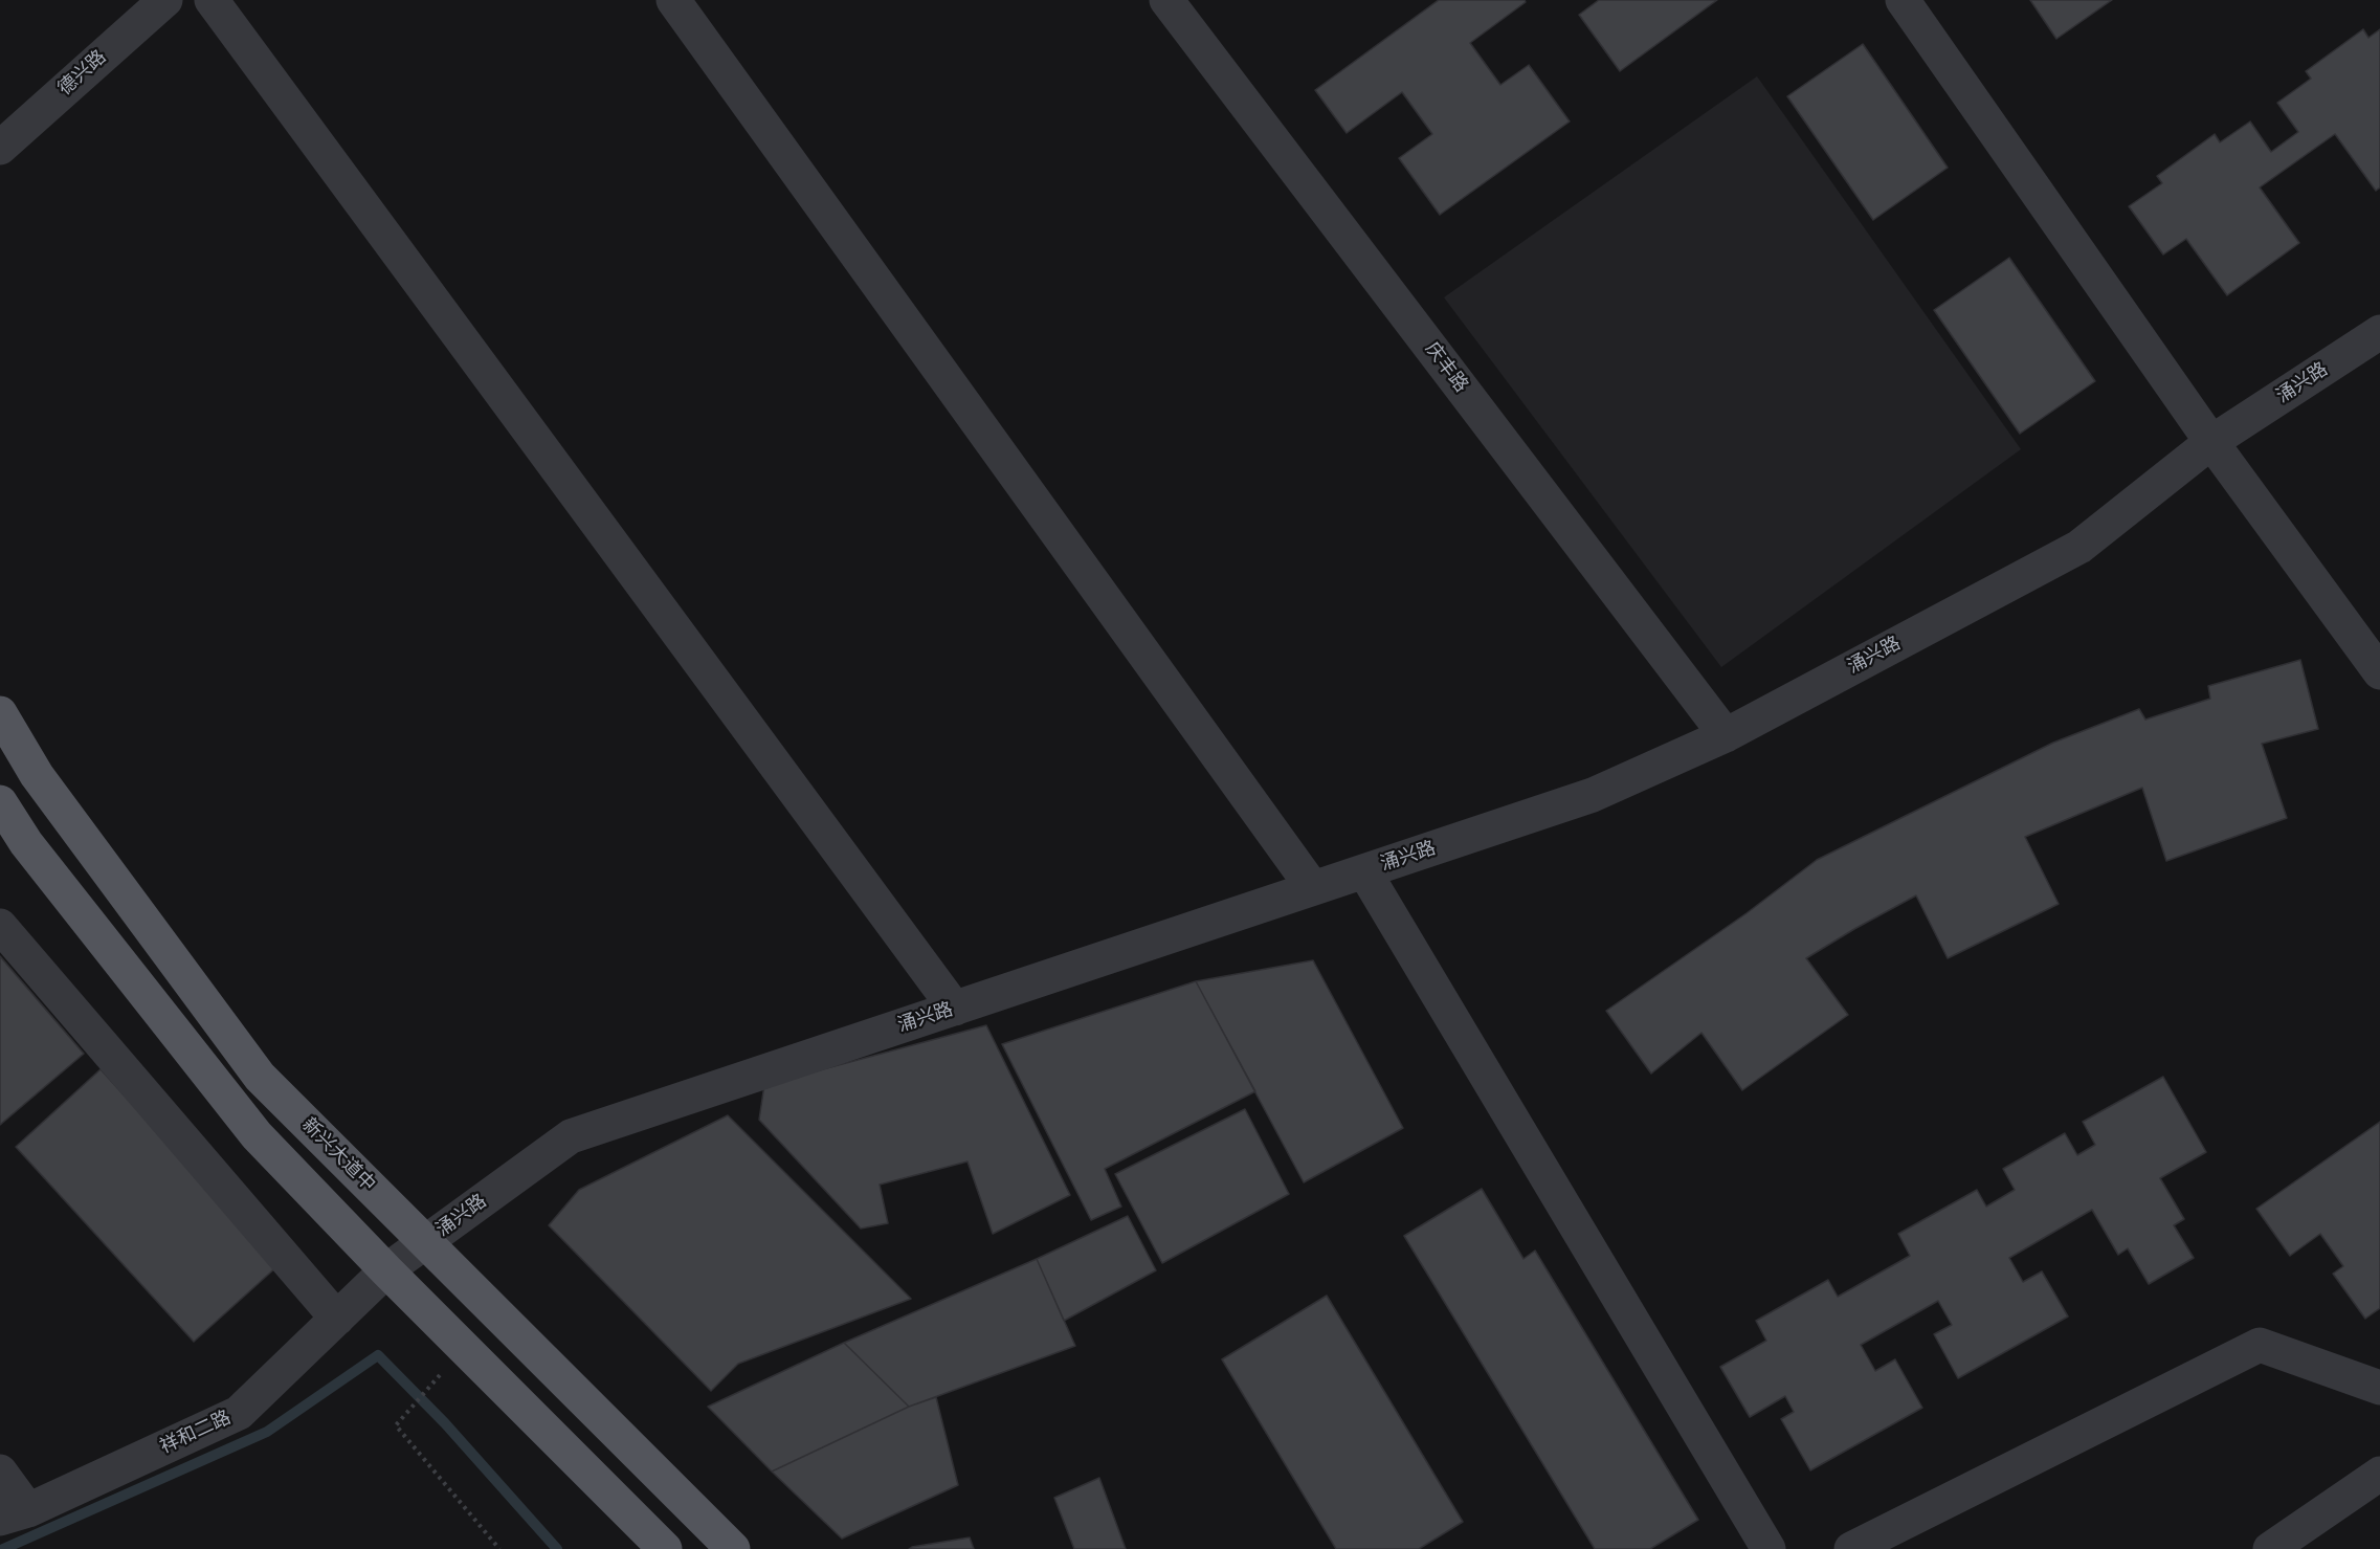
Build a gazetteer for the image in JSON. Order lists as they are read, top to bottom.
{
  "streets": {
    "main road": ["新兴大道中"],
    "street": [
      "德兴路",
      "庆丰路",
      "涌兴路",
      "祥和二路"
    ]
  },
  "crossings": [
    ["庆丰路", "涌兴路"],
    ["涌兴路", "新兴大道中"],
    ["涌兴路", "祥和二路"]
  ]
}
